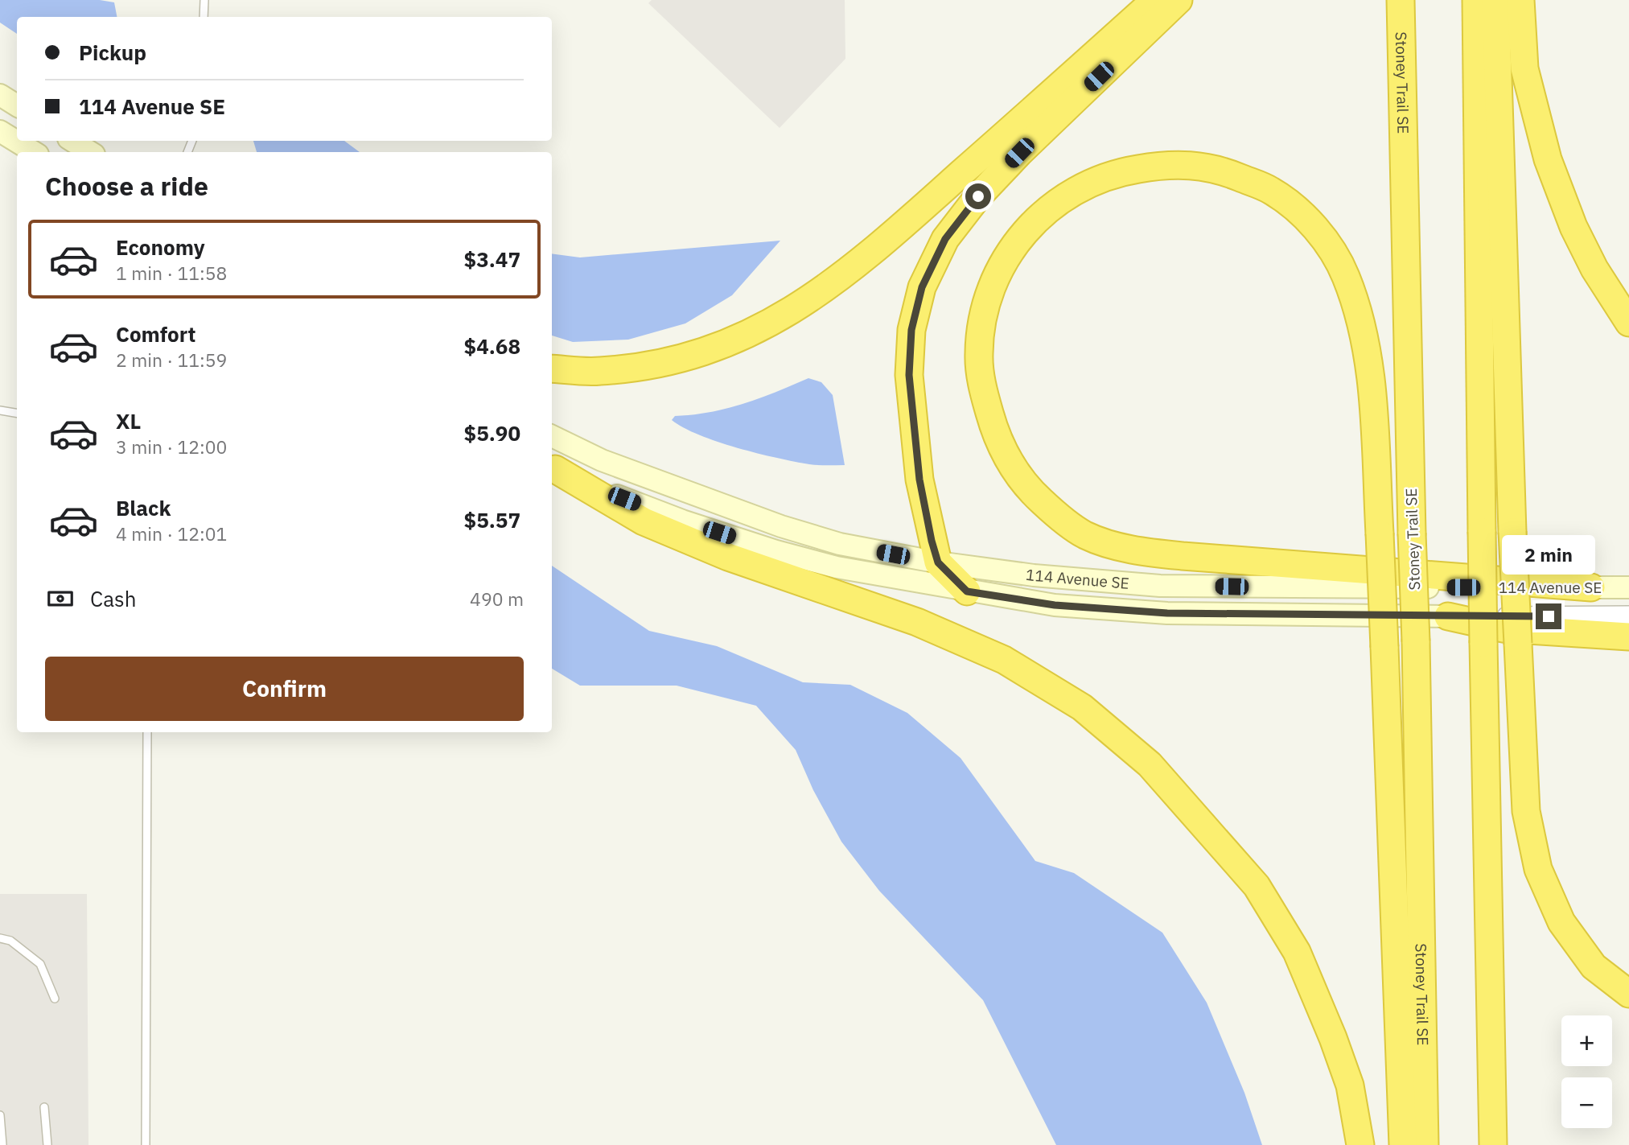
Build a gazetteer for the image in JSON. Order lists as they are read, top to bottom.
{
  "streets": {
    "highway": ["Stoney Trail SE"],
    "main road": ["114 Avenue SE"]
  },
  "page": {
    "banner": ["Pickup", "114 Avenue SE"],
    "heading": "Choose a ride",
    "list": [
      {
        "name": "Economy",
        "note": "1 min · 11:58",
        "value": "$3.47"
      },
      {
        "name": "Comfort",
        "note": "2 min · 11:59",
        "value": "$4.68"
      },
      {
        "name": "XL",
        "note": "3 min · 12:00",
        "value": "$5.90"
      },
      {
        "name": "Black",
        "note": "4 min · 12:01",
        "value": "$5.57"
      }
    ],
    "bubble": "2 min",
    "pay": ["Cash", "490 m"],
    "buttons": "Confirm",
    "map_buttons": ["+", "−"]
  }
}
